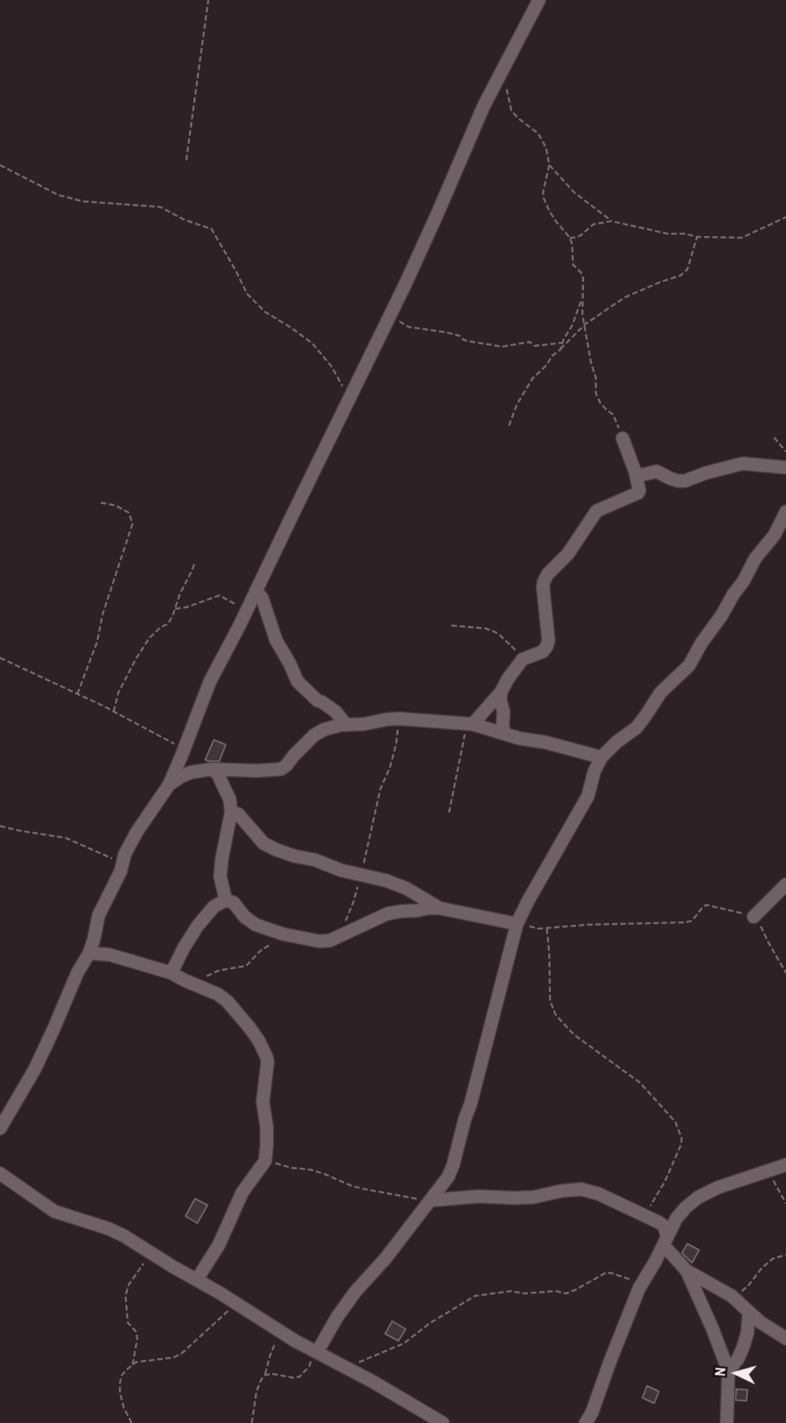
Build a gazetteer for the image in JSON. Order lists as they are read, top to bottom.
{
  "north": "left"
}
